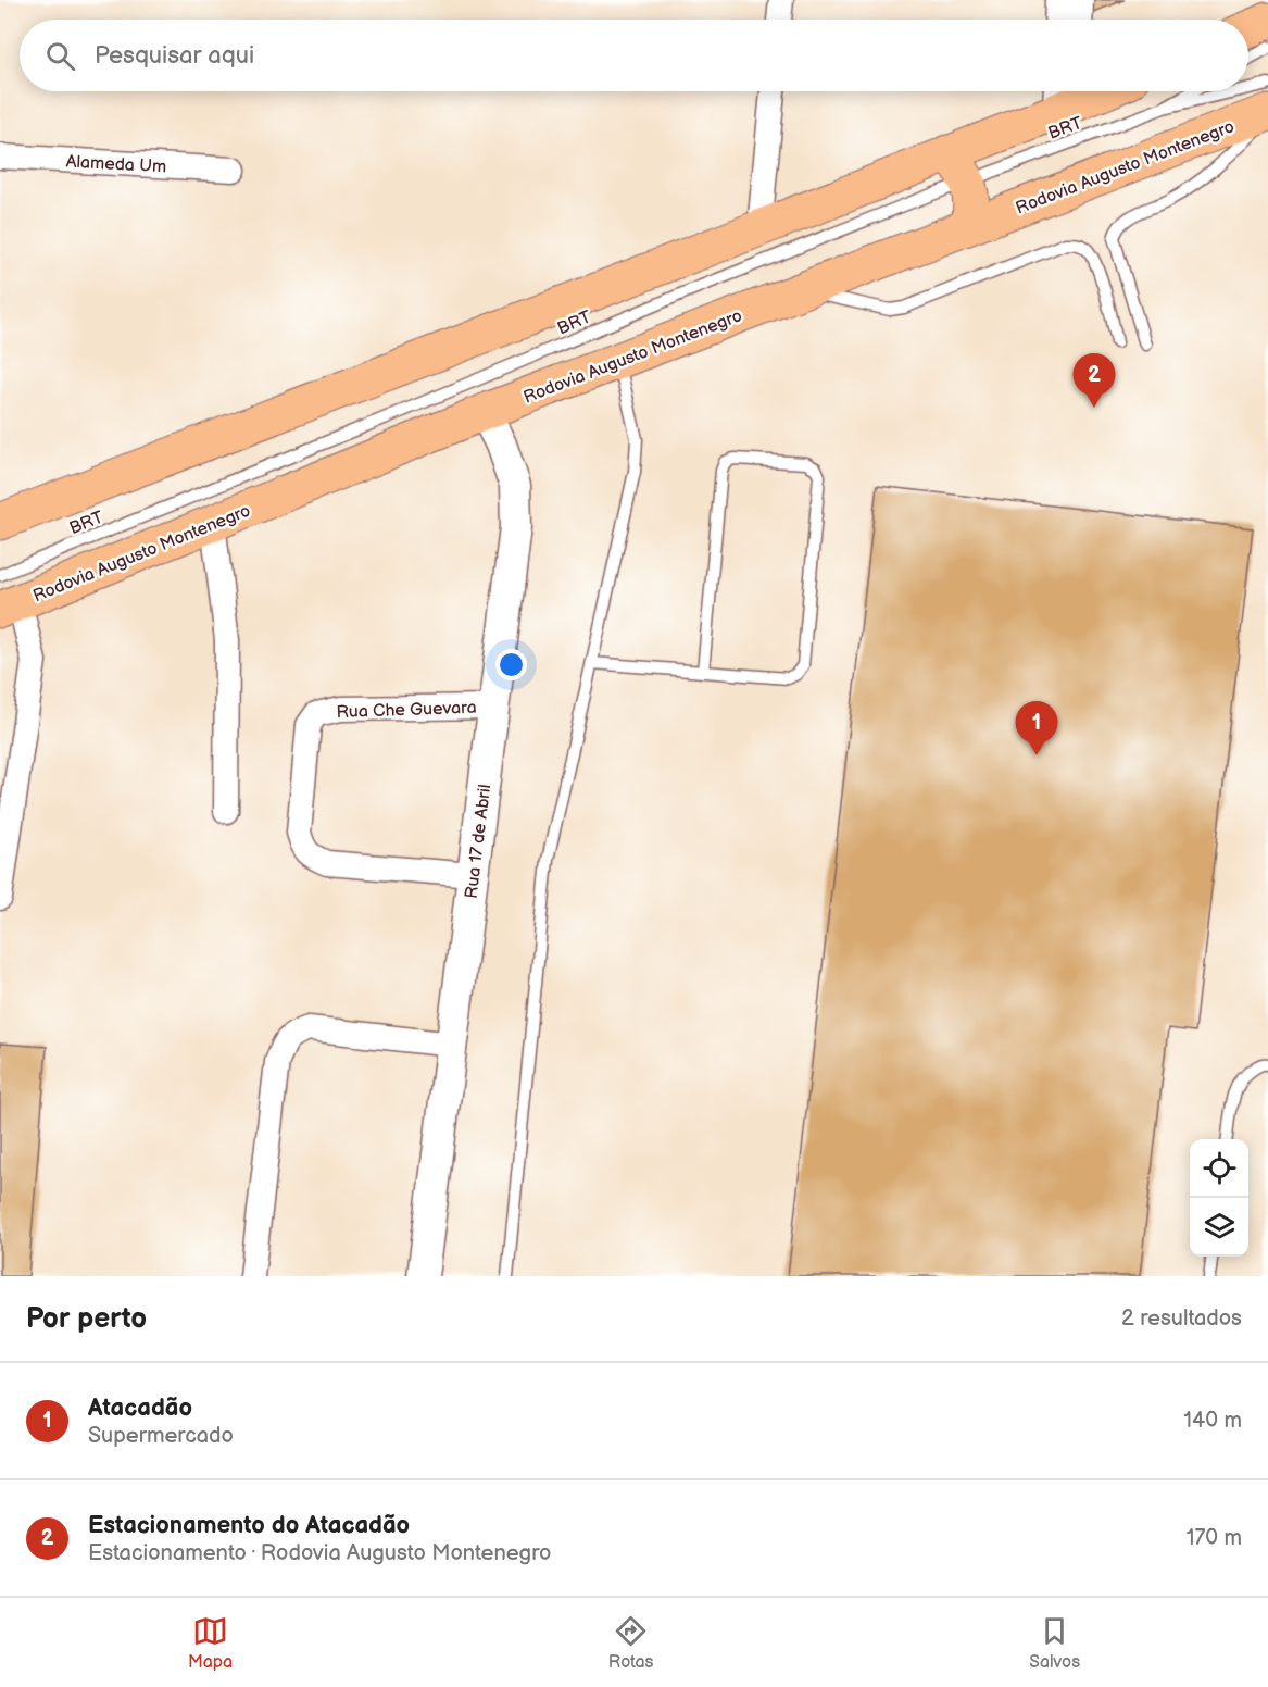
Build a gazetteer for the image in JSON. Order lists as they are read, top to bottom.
{
  "streets": {
    "main road": ["Rodovia Augusto Montenegro"],
    "street": ["Alameda Um", "Rua Che Guevara", "Rua 17 de Abril"],
    "lane": ["BRT"]
  },
  "crossings": [
    ["BRT", "Rodovia Augusto Montenegro"],
    ["Rodovia Augusto Montenegro", "Rua 17 de Abril"],
    ["Rua Che Guevara", "Rua 17 de Abril"]
  ],
  "page": {
    "search": "Pesquisar aqui",
    "pins": ["2", "1"],
    "heading": ["Por perto", "2 resultados"],
    "list": [
      {
        "mark": "1",
        "name": "Atacadão",
        "note": "Supermercado",
        "value": "140 m"
      },
      {
        "mark": "2",
        "name": "Estacionamento do Atacadão",
        "note": "Estacionamento · Rodovia Augusto Montenegro",
        "value": "170 m"
      }
    ],
    "nav": ["Mapa", "Rotas", "Salvos"]
  }
}
